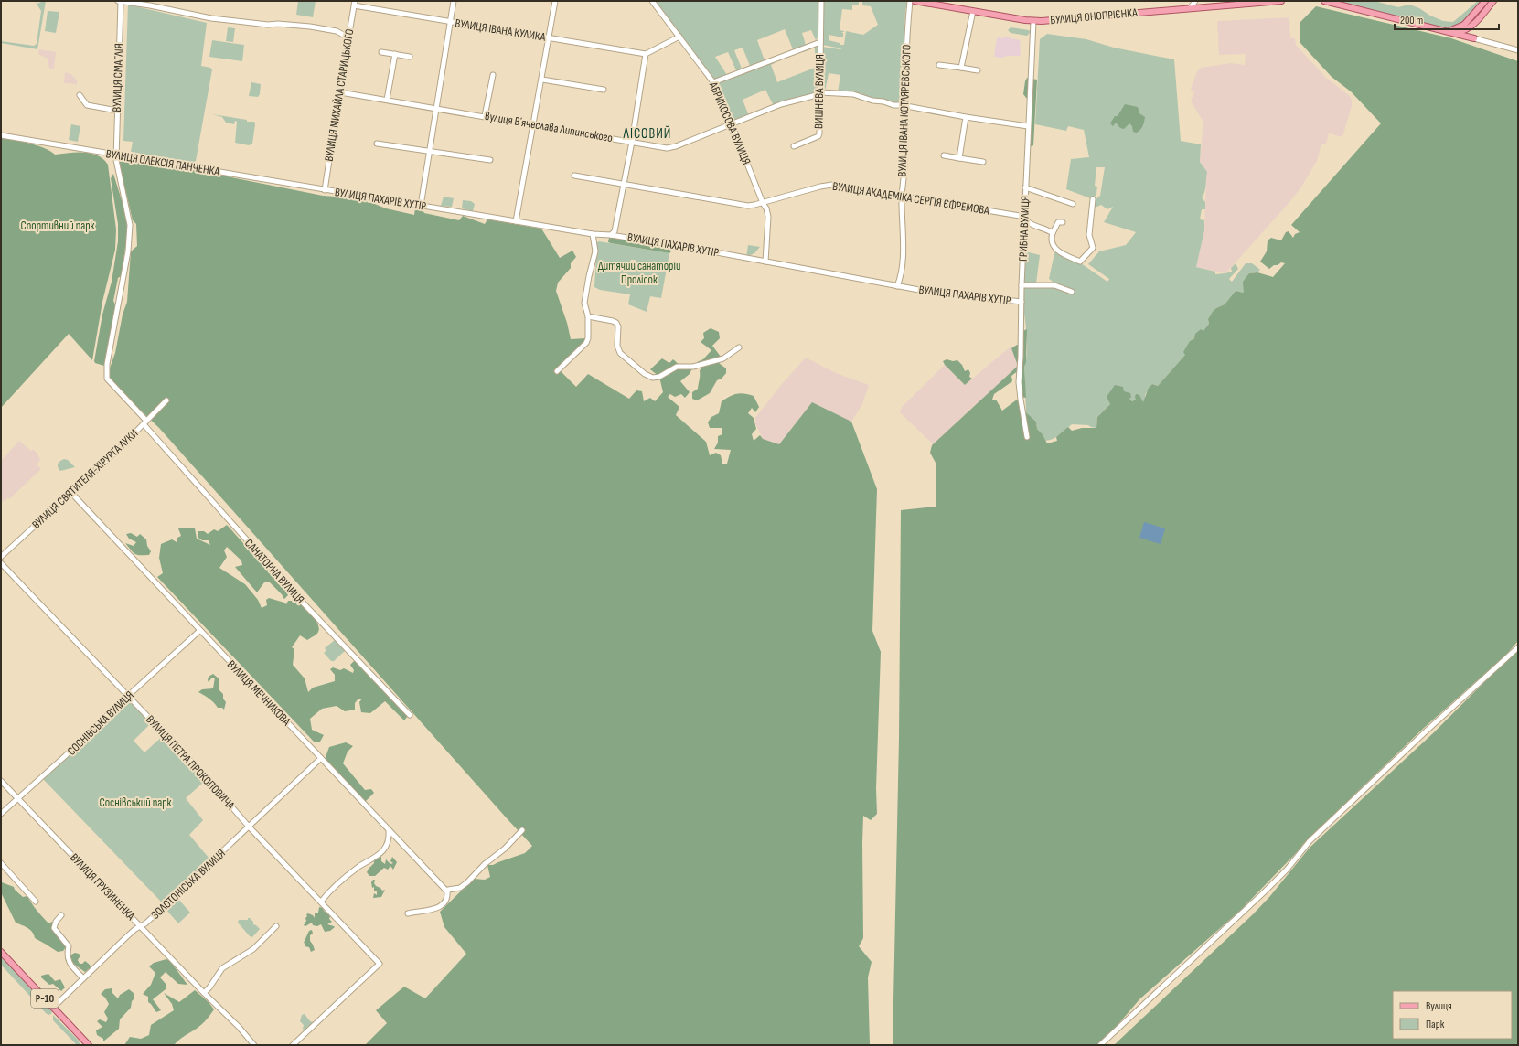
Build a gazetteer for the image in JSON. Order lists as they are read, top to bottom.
{
  "streets": {
    "main road": ["ВУЛИЦЯ ОНОПРІЄНКА", "Р-10"],
    "street": [
      "ВУЛИЦЯ ІВАНА КУЛИКА",
      "ВУЛИЦЯ СМАГЛІЯ",
      "ВИШНЕВА ВУЛИЦЯ",
      "ВУЛИЦЯ МИХАЙЛА СТАРИЦЬКОГО",
      "ВУЛИЦЯ ІВАНА КОТЛЯРЕВСЬКОГО",
      "АБРИКОСОВА ВУЛИЦЯ",
      "вулиця Вʼячеслава Липинського",
      "ВУЛИЦЯ ОЛЕКСІЯ ПАНЧЕНКА",
      "ВУЛИЦЯ АКАДЕМІКА СЕРГІЯ ЄФРЕМОВА",
      "ВУЛИЦЯ ПАХАРІВ ХУТІР",
      "ГРИБНА ВУЛИЦЯ",
      "ВУЛИЦЯ СВЯТИТЕЛЯ-ХІРУРГА ЛУКИ",
      "САНАТОРНА ВУЛИЦЯ",
      "ВУЛИЦЯ МЕЧНИКОВА",
      "СОСНІВСЬКА ВУЛИЦЯ",
      "ВУЛИЦЯ ПЕТРА ПРОКОПОВИЧА",
      "ЗОЛОТОНІСЬКА ВУЛИЦЯ",
      "ВУЛИЦЯ ГРУЗИНЕНКА"
    ]
  },
  "crossings": [
    ["ВУЛИЦЯ ОНОПРІЄНКА", "ГРИБНА ВУЛИЦЯ"],
    ["ВУЛИЦЯ ІВАНА КУЛИКА", "ВУЛИЦЯ МИХАЙЛА СТАРИЦЬКОГО"],
    ["ВУЛИЦЯ СМАГЛІЯ", "ВУЛИЦЯ ОЛЕКСІЯ ПАНЧЕНКА"],
    ["ВУЛИЦЯ СМАГЛІЯ", "САНАТОРНА ВУЛИЦЯ"],
    ["ВИШНЕВА ВУЛИЦЯ", "АБРИКОСОВА ВУЛИЦЯ"],
    ["ВИШНЕВА ВУЛИЦЯ", "вулиця Вʼячеслава Липинського"],
    ["ВУЛИЦЯ МИХАЙЛА СТАРИЦЬКОГО", "вулиця Вʼячеслава Липинського"],
    ["ВУЛИЦЯ МИХАЙЛА СТАРИЦЬКОГО", "ВУЛИЦЯ ОЛЕКСІЯ ПАНЧЕНКА"],
    ["ВУЛИЦЯ МИХАЙЛА СТАРИЦЬКОГО", "ВУЛИЦЯ ПАХАРІВ ХУТІР"],
    ["ВУЛИЦЯ ІВАНА КОТЛЯРЕВСЬКОГО", "вулиця Вʼячеслава Липинського"],
    ["ВУЛИЦЯ ІВАНА КОТЛЯРЕВСЬКОГО", "ВУЛИЦЯ АКАДЕМІКА СЕРГІЯ ЄФРЕМОВА"],
    ["ВУЛИЦЯ ІВАНА КОТЛЯРЕВСЬКОГО", "ВУЛИЦЯ ПАХАРІВ ХУТІР"],
    ["АБРИКОСОВА ВУЛИЦЯ", "вулиця Вʼячеслава Липинського"],
    ["АБРИКОСОВА ВУЛИЦЯ", "ВУЛИЦЯ АКАДЕМІКА СЕРГІЯ ЄФРЕМОВА"],
    ["АБРИКОСОВА ВУЛИЦЯ", "ВУЛИЦЯ ПАХАРІВ ХУТІР"],
    ["вулиця Вʼячеслава Липинського", "ГРИБНА ВУЛИЦЯ"],
    ["ВУЛИЦЯ ОЛЕКСІЯ ПАНЧЕНКА", "ВУЛИЦЯ ПАХАРІВ ХУТІР"],
    ["ВУЛИЦЯ АКАДЕМІКА СЕРГІЯ ЄФРЕМОВА", "ГРИБНА ВУЛИЦЯ"],
    ["ВУЛИЦЯ ПАХАРІВ ХУТІР", "ГРИБНА ВУЛИЦЯ"],
    ["ВУЛИЦЯ СВЯТИТЕЛЯ-ХІРУРГА ЛУКИ", "САНАТОРНА ВУЛИЦЯ"],
    ["ВУЛИЦЯ СВЯТИТЕЛЯ-ХІРУРГА ЛУКИ", "ВУЛИЦЯ МЕЧНИКОВА"],
    ["ВУЛИЦЯ МЕЧНИКОВА", "СОСНІВСЬКА ВУЛИЦЯ"],
    ["ВУЛИЦЯ МЕЧНИКОВА", "ЗОЛОТОНІСЬКА ВУЛИЦЯ"],
    ["СОСНІВСЬКА ВУЛИЦЯ", "ВУЛИЦЯ ПЕТРА ПРОКОПОВИЧА"],
    ["СОСНІВСЬКА ВУЛИЦЯ", "ВУЛИЦЯ ГРУЗИНЕНКА"],
    ["ВУЛИЦЯ ПЕТРА ПРОКОПОВИЧА", "ЗОЛОТОНІСЬКА ВУЛИЦЯ"],
    ["ЗОЛОТОНІСЬКА ВУЛИЦЯ", "ВУЛИЦЯ ГРУЗИНЕНКА"],
    ["ЗОЛОТОНІСЬКА ВУЛИЦЯ", "Р-10"]
  ],
  "districts": ["ЛІСОВИЙ"],
  "parks": ["Спортивний парк", "Дитячий санаторій Пролісок", "Соснівський парк"],
  "legend": ["Вулиця", "Парк"],
  "scale_bar": "200 m"
}
